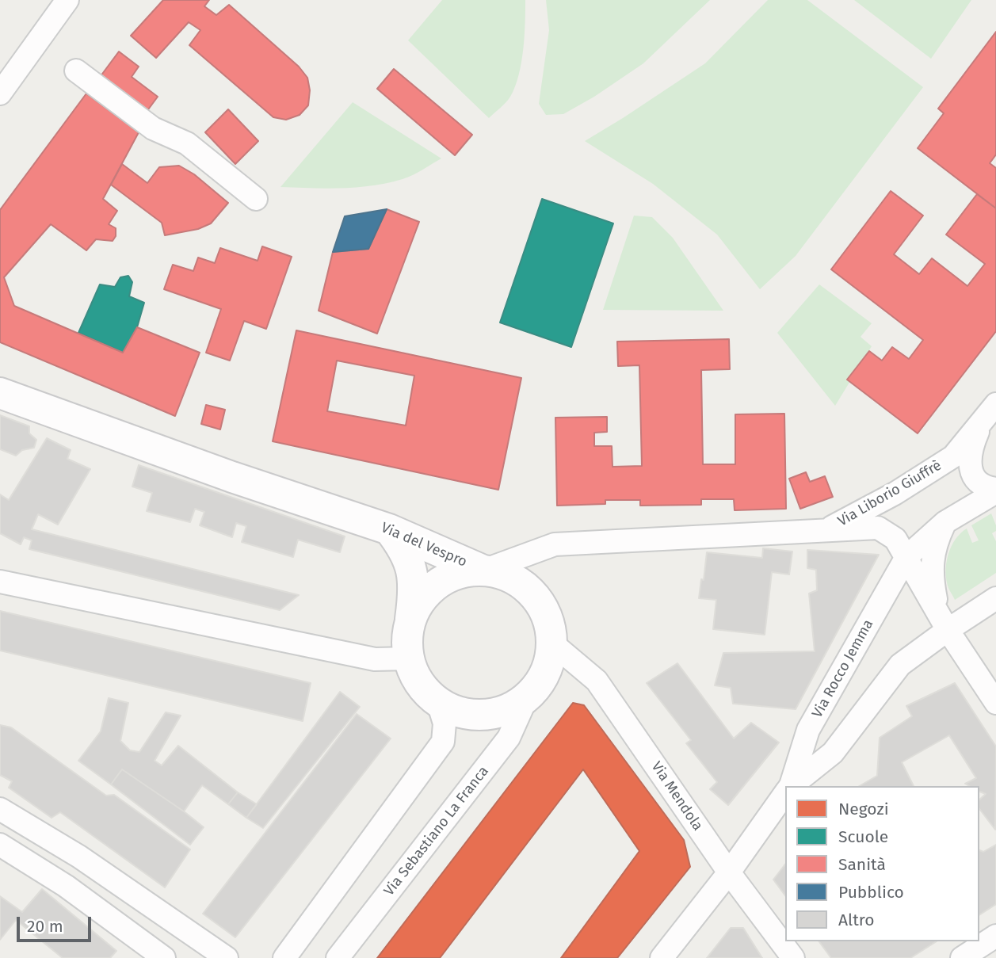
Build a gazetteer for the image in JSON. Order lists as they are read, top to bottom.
{
  "streets": {
    "street": [
      "Via Liborio Giuffrè",
      "Via del Vespro",
      "Via Rocco Jemma",
      "Via Mendola",
      "Via Sebastiano La Franca"
    ]
  },
  "crossings": [
    ["Via Liborio Giuffrè", "Via del Vespro"],
    ["Via del Vespro", "Via Rocco Jemma"],
    ["Via del Vespro", "Via Mendola"],
    ["Via del Vespro", "Via Sebastiano La Franca"],
    ["Via Rocco Jemma", "Via Mendola"],
    ["Via Mendola", "Via Sebastiano La Franca"]
  ],
  "legend": [
    "Negozi",
    "Scuole",
    "Sanità",
    "Pubblico",
    "Altro"
  ],
  "scale_bar": "20 m"
}
